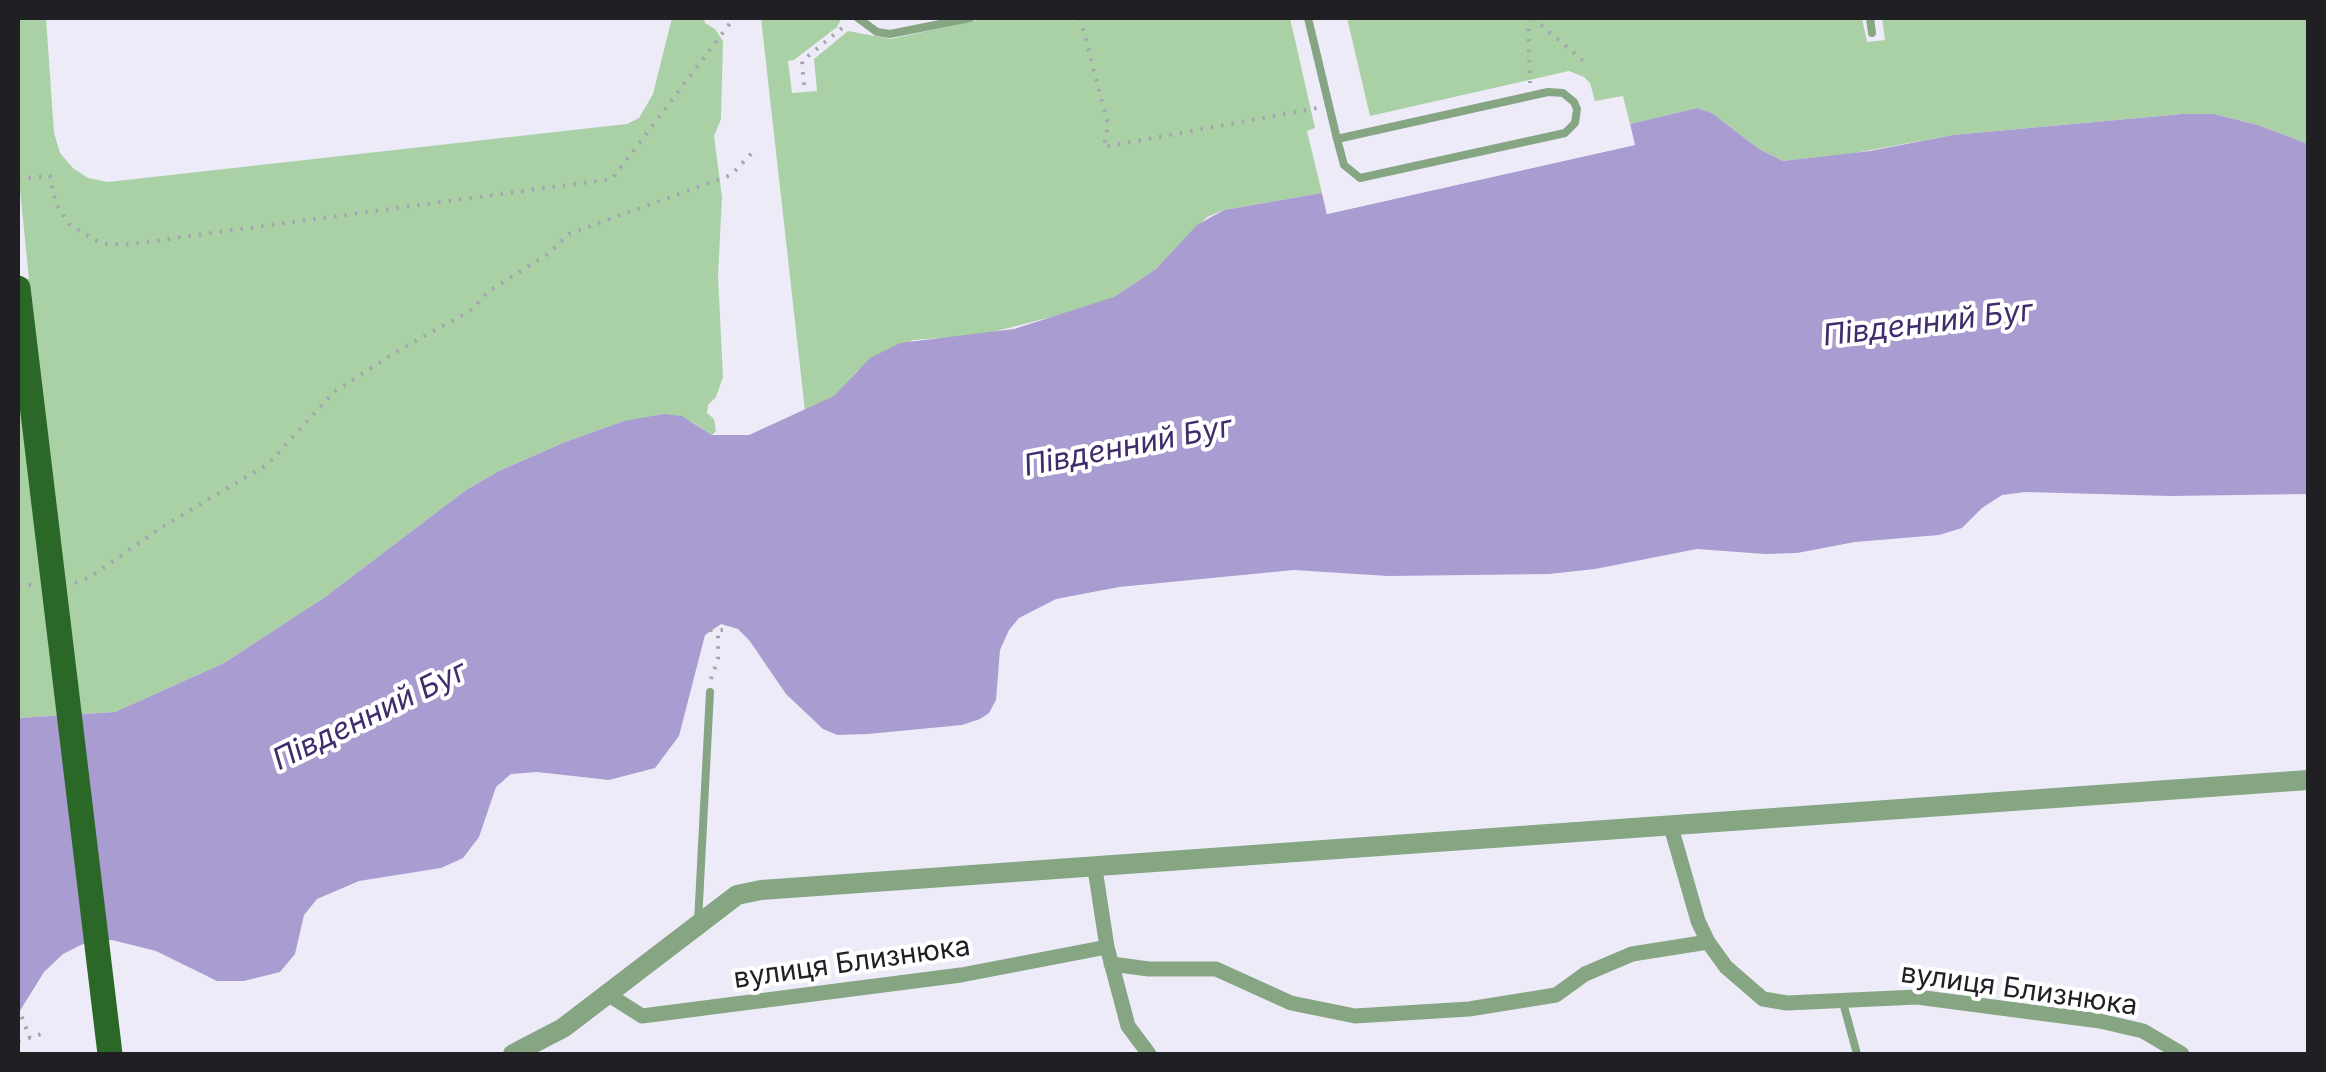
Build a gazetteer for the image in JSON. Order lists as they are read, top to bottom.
{
  "streets": {
    "street": ["вулиця Близнюка"]
  },
  "water": ["Південний Буг"]
}
